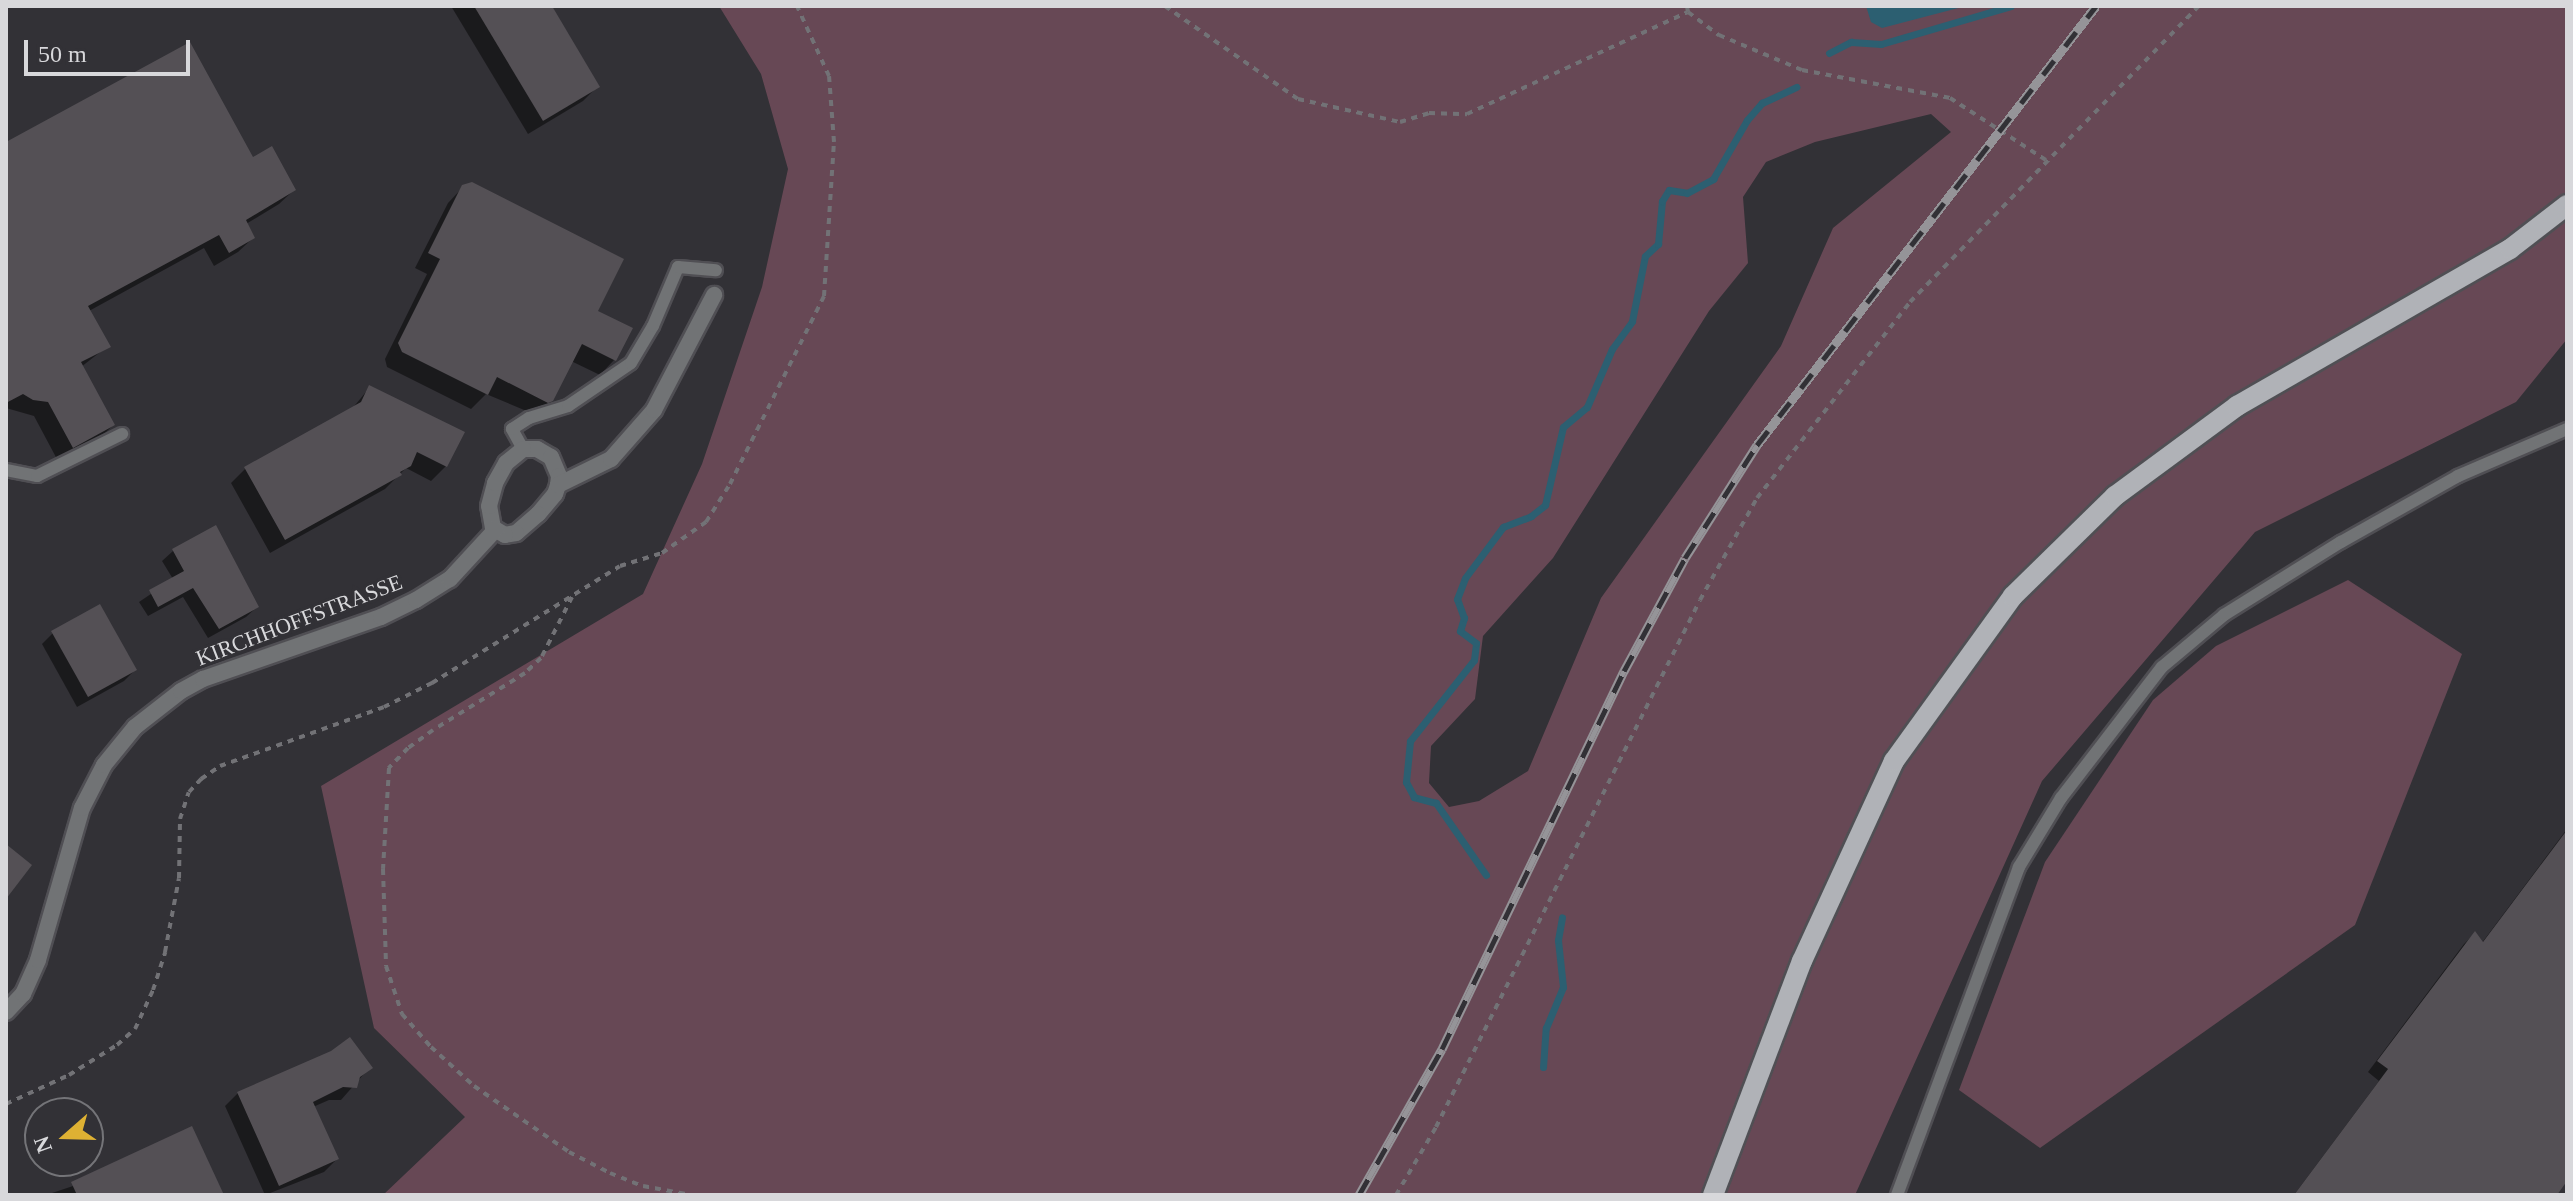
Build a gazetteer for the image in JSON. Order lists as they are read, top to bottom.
{
  "streets": {
    "street": ["KIRCHHOFFSTRASSE"]
  },
  "scale_bar": "50 m",
  "north": "left"
}
